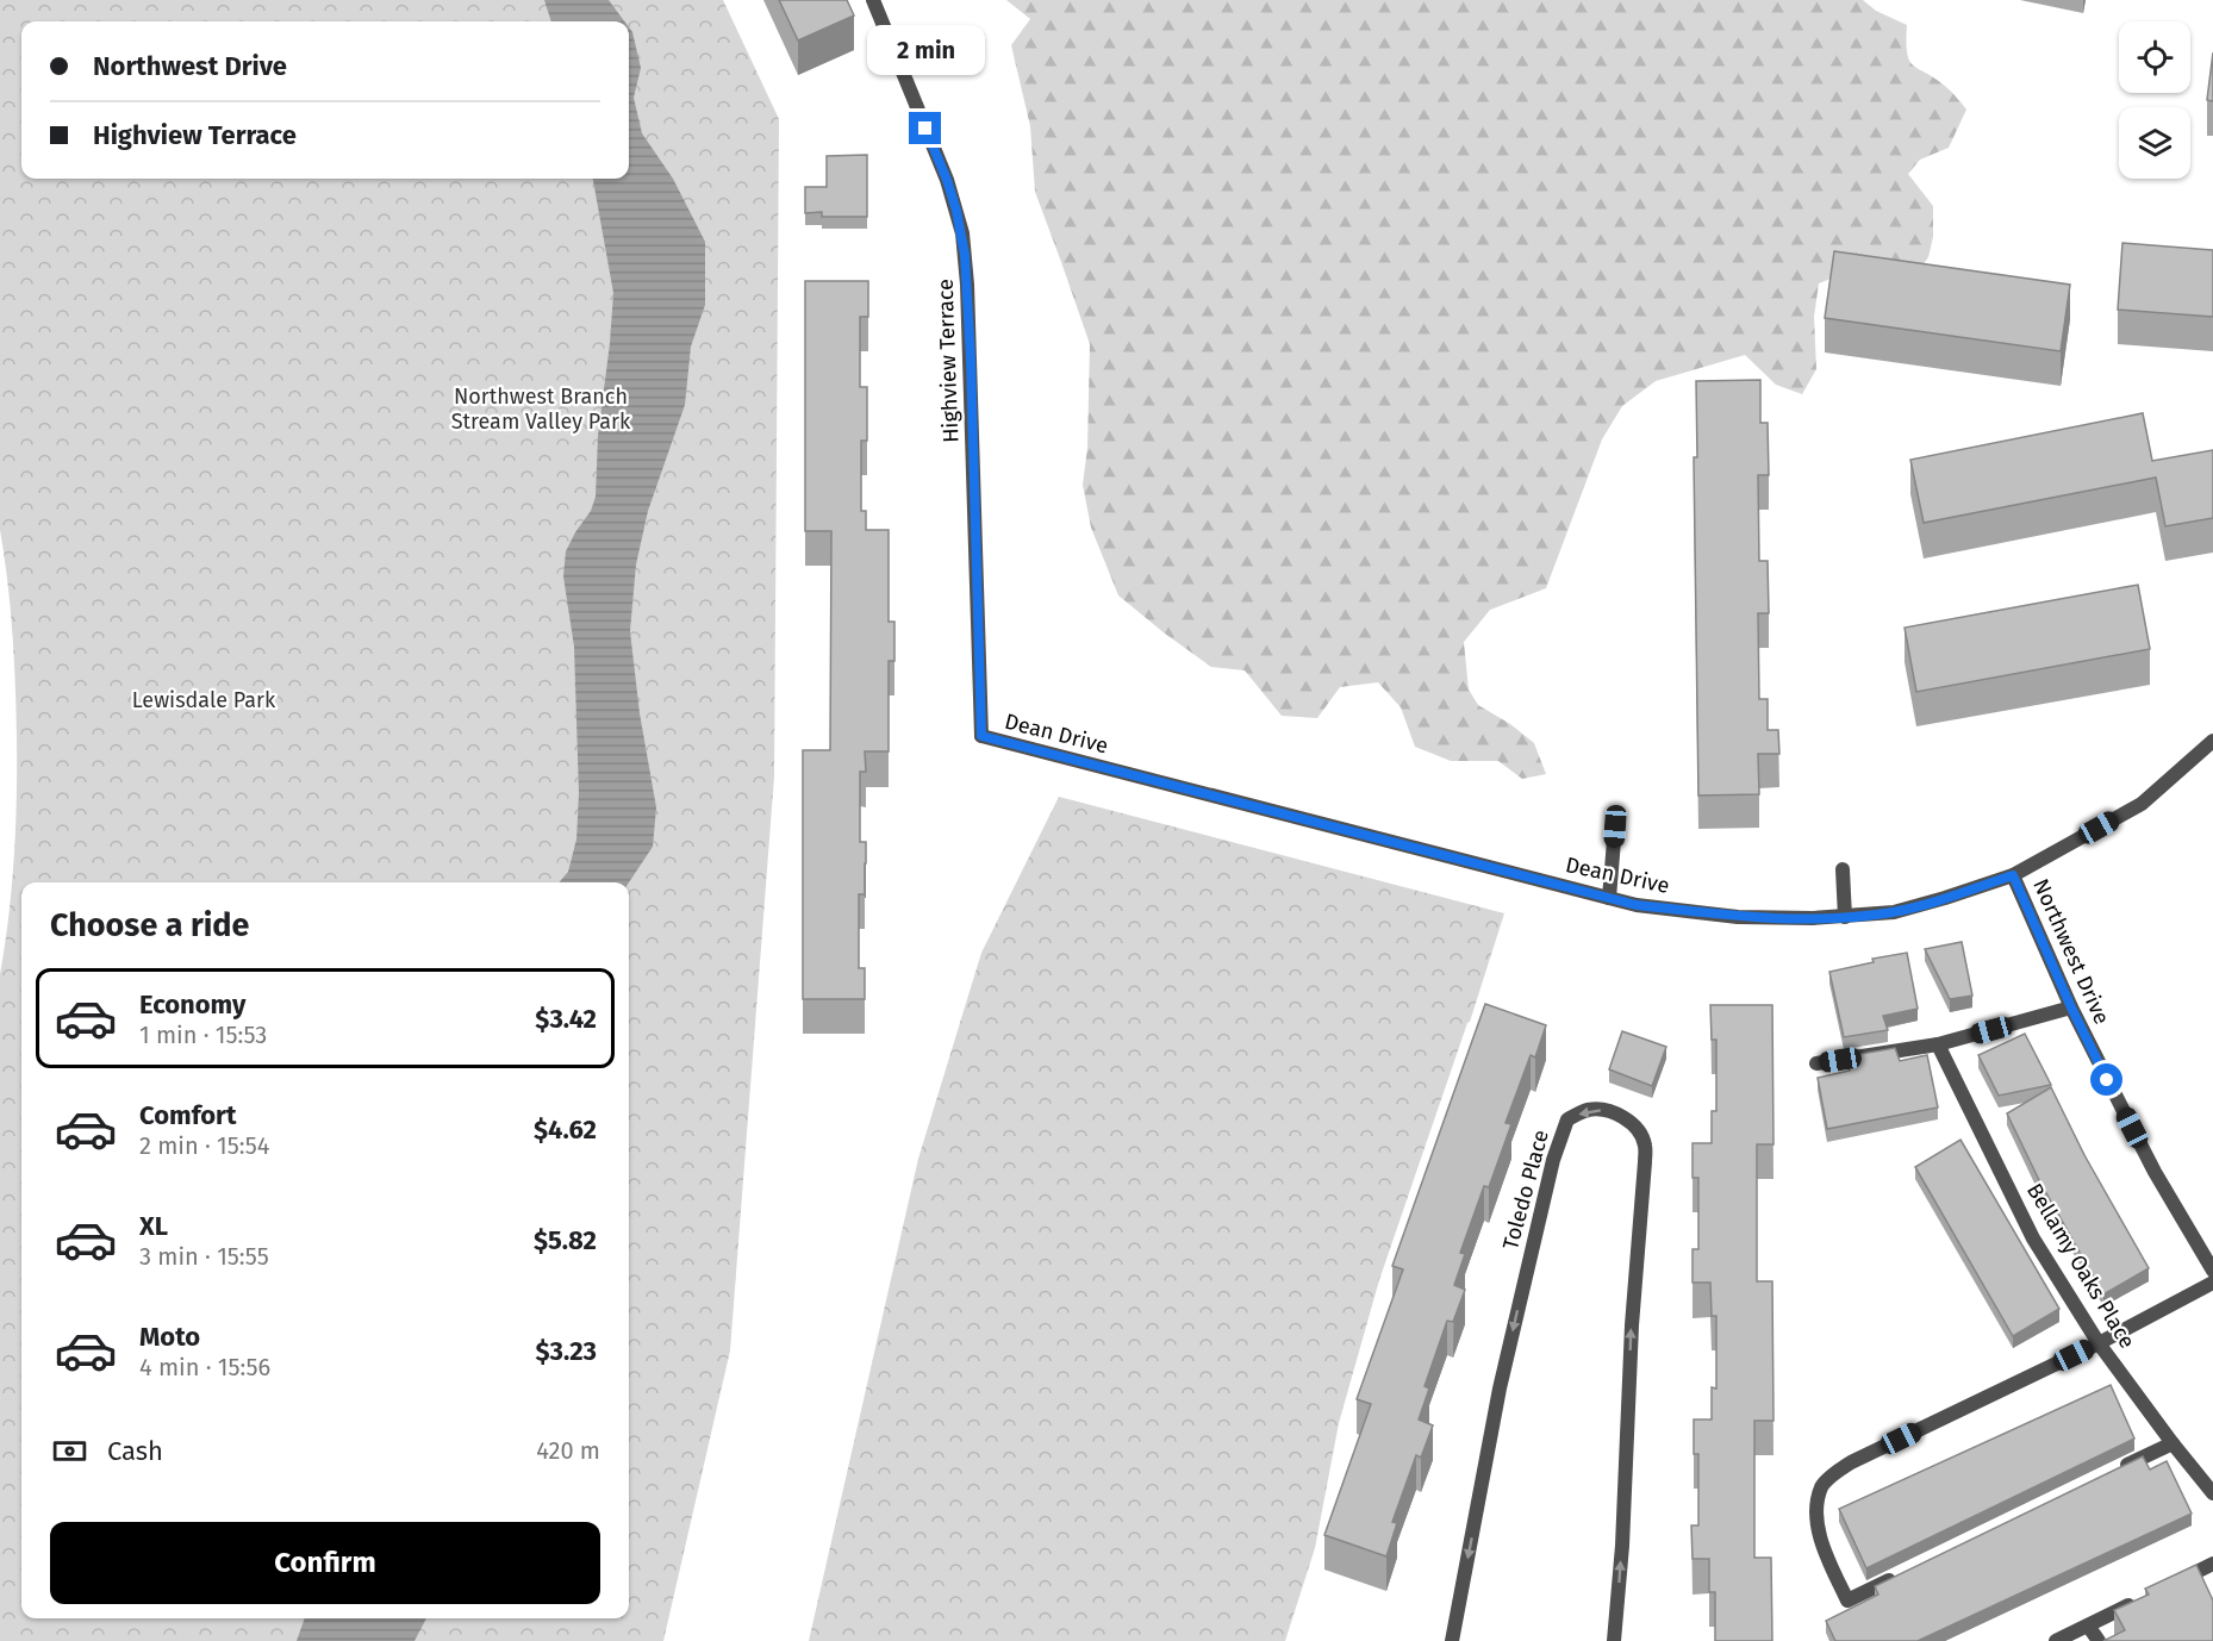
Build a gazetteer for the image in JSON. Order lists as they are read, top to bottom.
{
  "streets": {
    "street": [
      "Highview Terrace",
      "Dean Drive",
      "Northwest Drive",
      "Toledo Place",
      "Bellamy Oaks Place"
    ]
  },
  "crossings": [
    ["Highview Terrace", "Dean Drive"],
    ["Dean Drive", "Northwest Drive"]
  ],
  "parks": ["Northwest Branch Stream Valley Park", "Lewisdale Park"],
  "page": {
    "banner": ["Northwest Drive", "Highview Terrace"],
    "bubble": "2 min",
    "heading": "Choose a ride",
    "list": [
      {
        "name": "Economy",
        "note": "1 min · 15:53",
        "value": "$3.42"
      },
      {
        "name": "Comfort",
        "note": "2 min · 15:54",
        "value": "$4.62"
      },
      {
        "name": "XL",
        "note": "3 min · 15:55",
        "value": "$5.82"
      },
      {
        "name": "Moto",
        "note": "4 min · 15:56",
        "value": "$3.23"
      }
    ],
    "pay": ["Cash", "420 m"],
    "buttons": "Confirm"
  }
}
